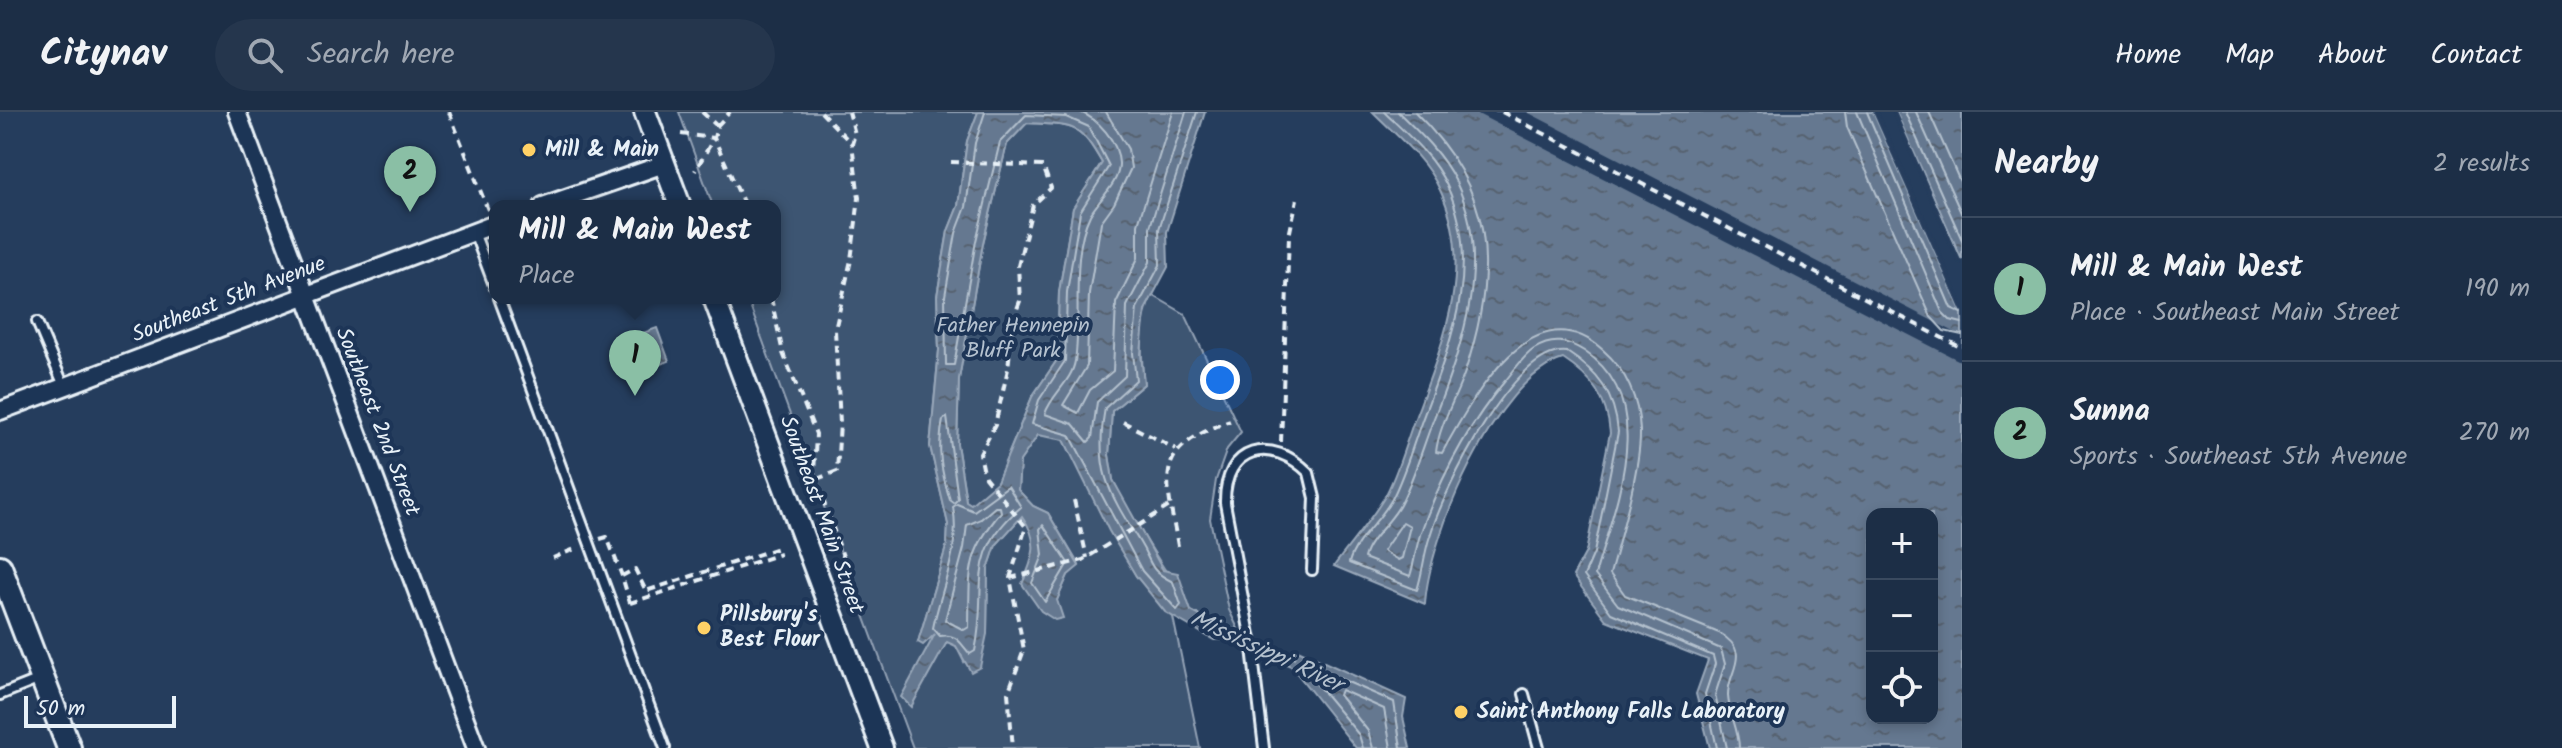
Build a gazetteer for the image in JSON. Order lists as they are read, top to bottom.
{
  "streets": {
    "street": ["Southeast 5th Avenue", "Southeast 2nd Street", "Southeast Main Street"]
  },
  "crossings": [
    ["Southeast 5th Avenue", "Southeast 2nd Street"]
  ],
  "water": ["Mississippi River"],
  "parks": ["Father Hennepin Bluff Park"],
  "places": ["Mill & Main", "Pillsbury's Best Flour", "Saint Anthony Falls Laboratory"],
  "scale_bar": "50 m",
  "page": {
    "header": "Citynav",
    "search": "Search here",
    "nav": [
      "Home",
      "Map",
      "About",
      "Contact"
    ],
    "heading": ["Nearby", "2 results"],
    "pins": ["2", "1"],
    "popup": ["Mill & Main West", "Place"],
    "list": [
      {
        "mark": "1",
        "name": "Mill & Main West",
        "note": "Place · Southeast Main Street",
        "value": "190 m"
      },
      {
        "mark": "2",
        "name": "Sunna",
        "note": "Sports · Southeast 5th Avenue",
        "value": "270 m"
      }
    ],
    "map_buttons": ["+", "−"],
    "scale": "50 m"
  }
}
